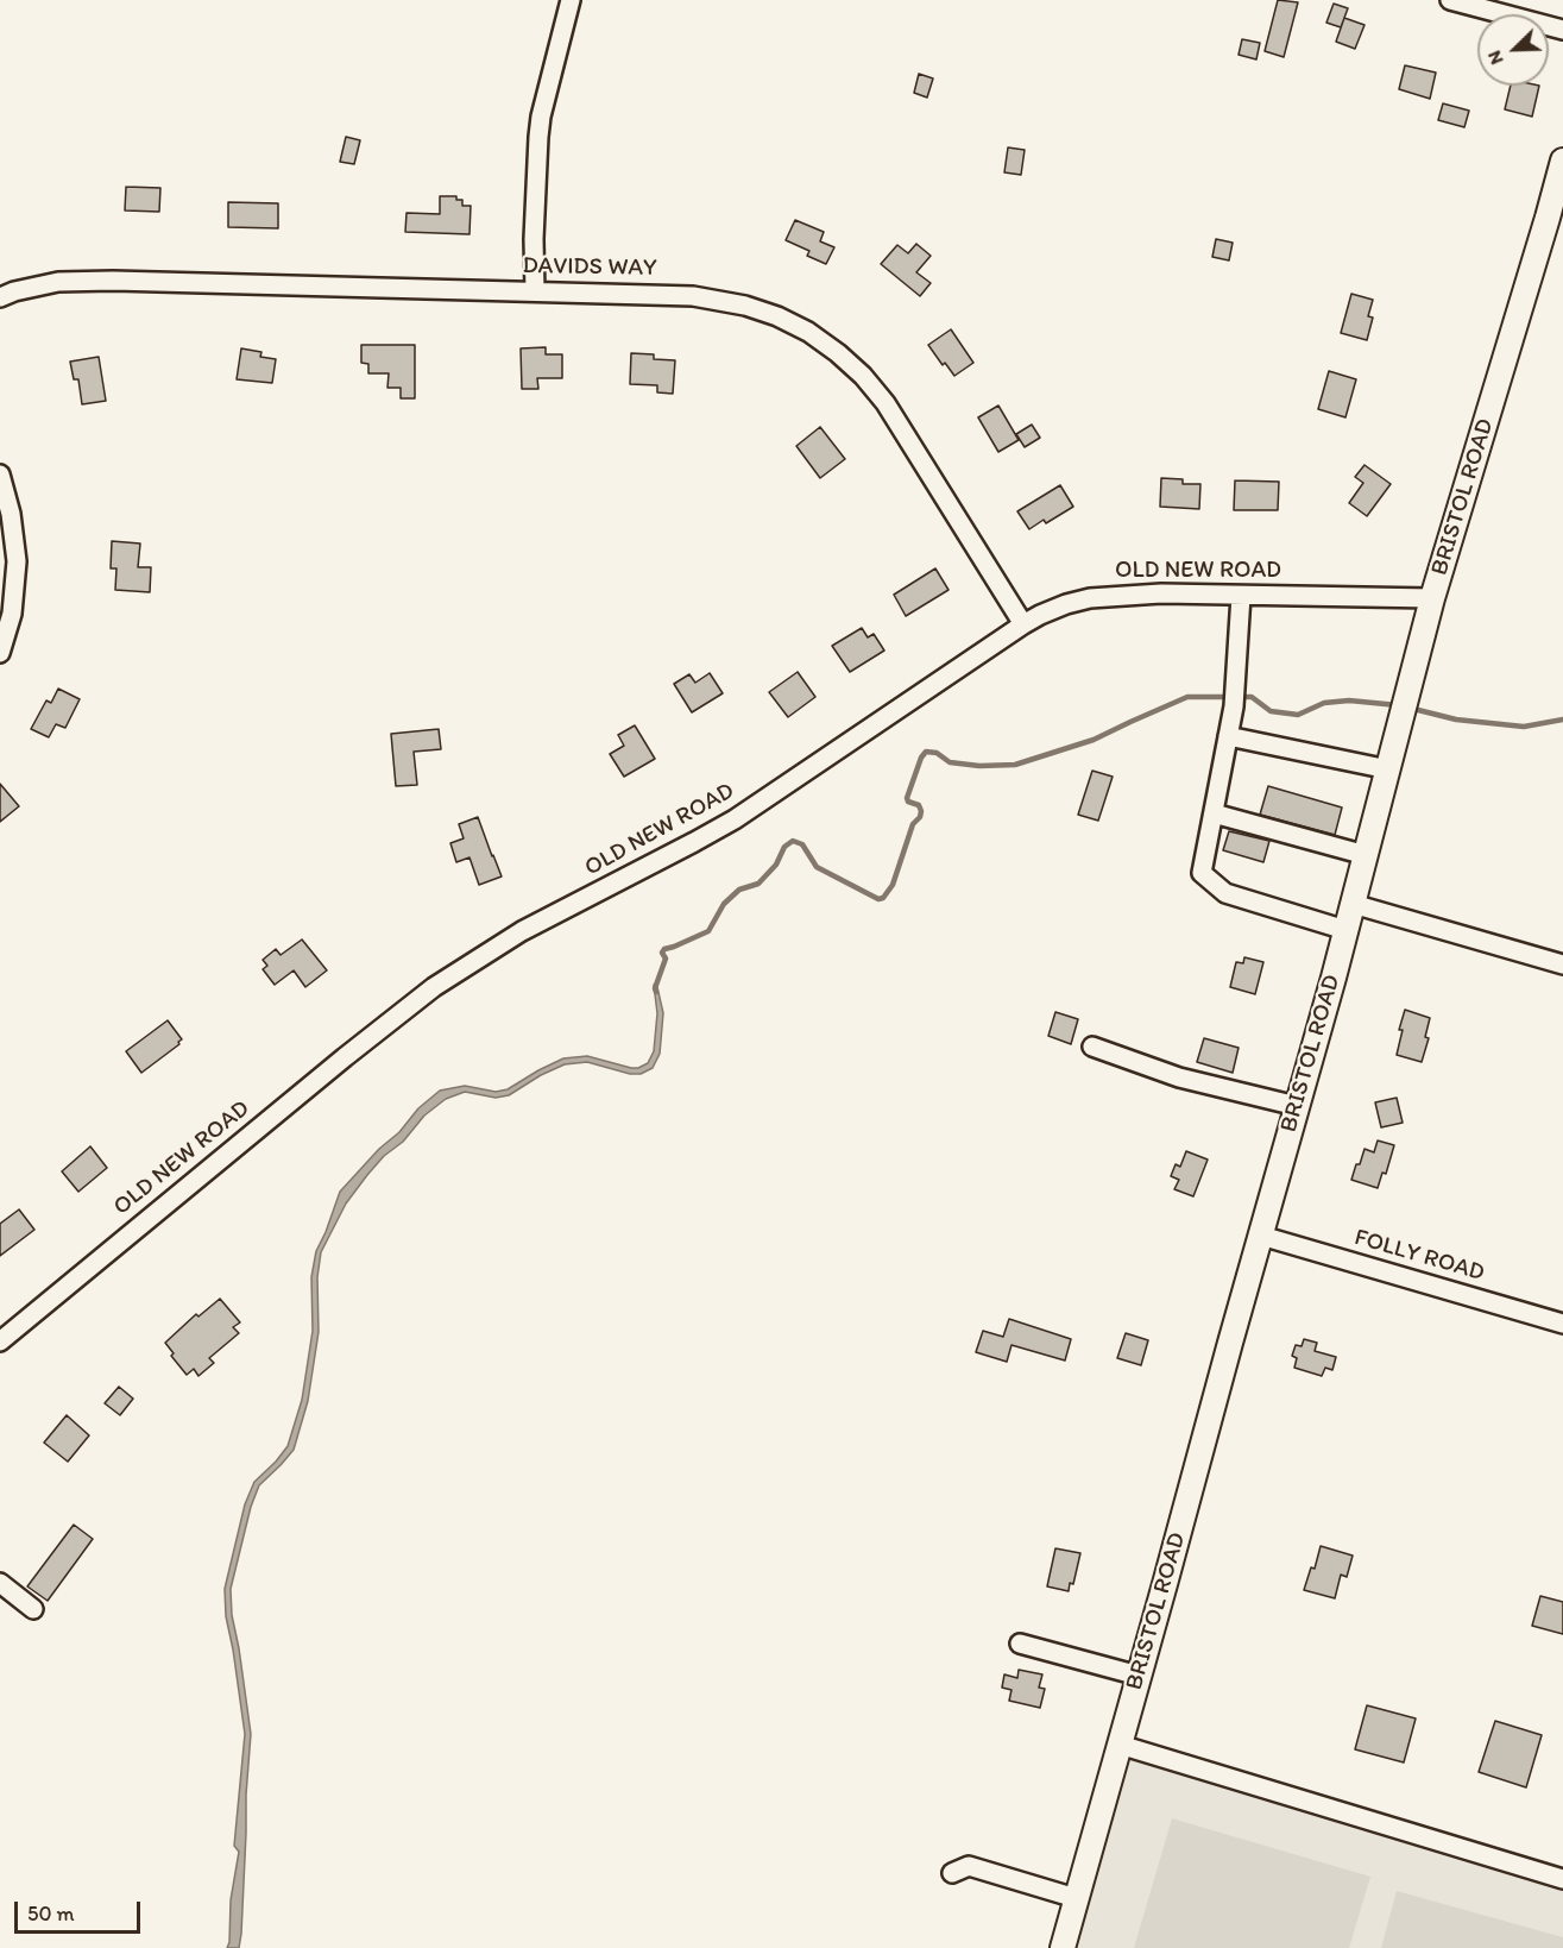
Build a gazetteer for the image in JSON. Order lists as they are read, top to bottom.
{
  "streets": {
    "main road": ["BRISTOL ROAD"],
    "street": ["DAVIDS WAY", "OLD NEW ROAD", "FOLLY ROAD"]
  },
  "crossings": [
    ["DAVIDS WAY", "OLD NEW ROAD"],
    ["BRISTOL ROAD", "OLD NEW ROAD"],
    ["BRISTOL ROAD", "FOLLY ROAD"]
  ],
  "scale_bar": "50 m",
  "north": "bottom left"
}
